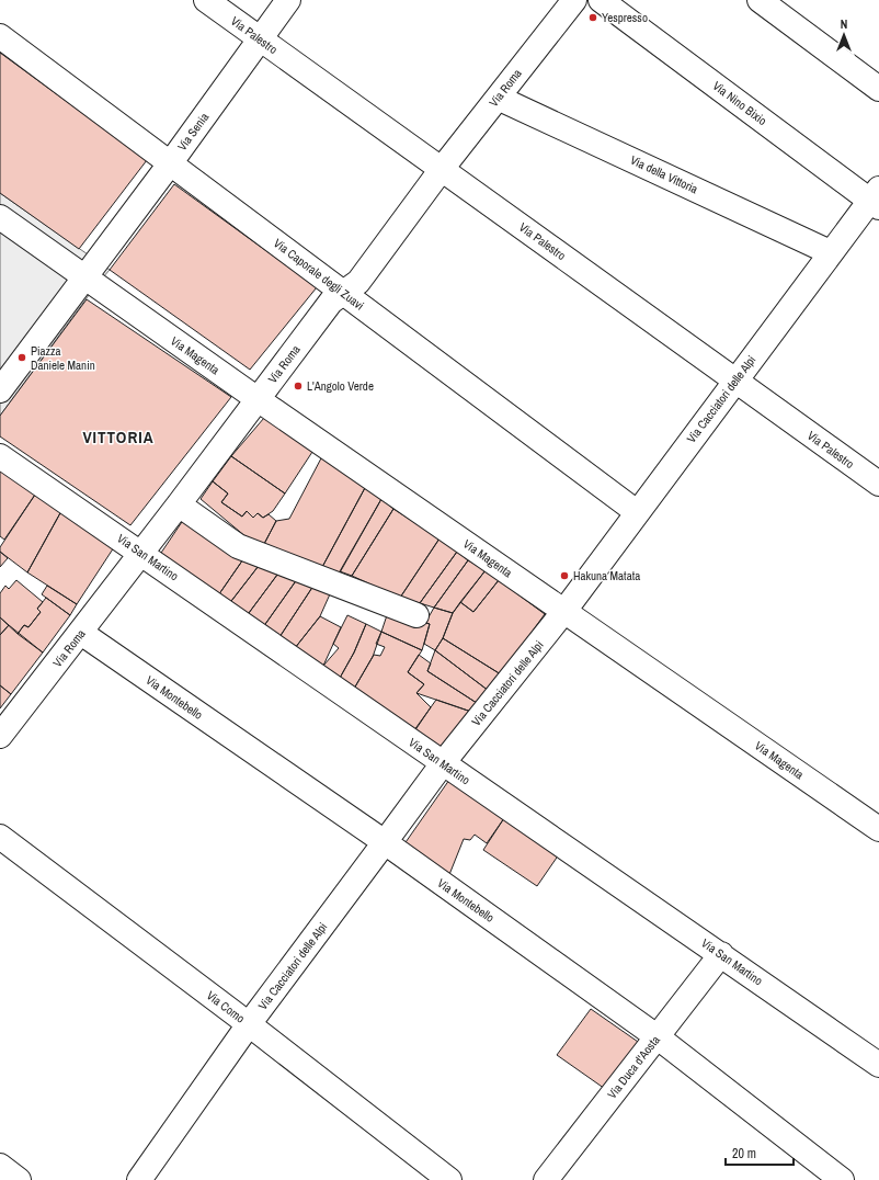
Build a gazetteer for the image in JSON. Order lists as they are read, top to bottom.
{
  "streets": {
    "street": [
      "Via Palestro",
      "Via Roma",
      "Via Nino Bixio",
      "Via Senia",
      "Via della Vittoria",
      "Via Caporale degli Zuavi",
      "Via Magenta",
      "Via Cacciatori delle Alpi",
      "Via San Martino",
      "Via Montebello",
      "Via Como",
      "Via Duca d'Aosta"
    ]
  },
  "crossings": [
    ["Via Palestro", "Via Roma"],
    ["Via Palestro", "Via Senia"],
    ["Via Palestro", "Via Cacciatori delle Alpi"],
    ["Via Roma", "Via della Vittoria"],
    ["Via Roma", "Via Caporale degli Zuavi"],
    ["Via Roma", "Via Magenta"],
    ["Via Roma", "Via San Martino"],
    ["Via Roma", "Via Montebello"],
    ["Via Nino Bixio", "Via Cacciatori delle Alpi"],
    ["Via Senia", "Via Caporale degli Zuavi"],
    ["Via Senia", "Via Magenta"],
    ["Via della Vittoria", "Via Cacciatori delle Alpi"],
    ["Via Caporale degli Zuavi", "Via Cacciatori delle Alpi"],
    ["Via Magenta", "Via Cacciatori delle Alpi"],
    ["Via Cacciatori delle Alpi", "Via San Martino"],
    ["Via Cacciatori delle Alpi", "Via Montebello"],
    ["Via Cacciatori delle Alpi", "Via Como"],
    ["Via San Martino", "Via Duca d'Aosta"],
    ["Via Montebello", "Via Duca d'Aosta"]
  ],
  "districts": ["VITTORIA"],
  "places": [
    "Yespresso",
    "Piazza Daniele Manin",
    "L'Angolo Verde",
    "Hakuna Matata"
  ],
  "scale_bar": "20 m",
  "north": "top"
}
